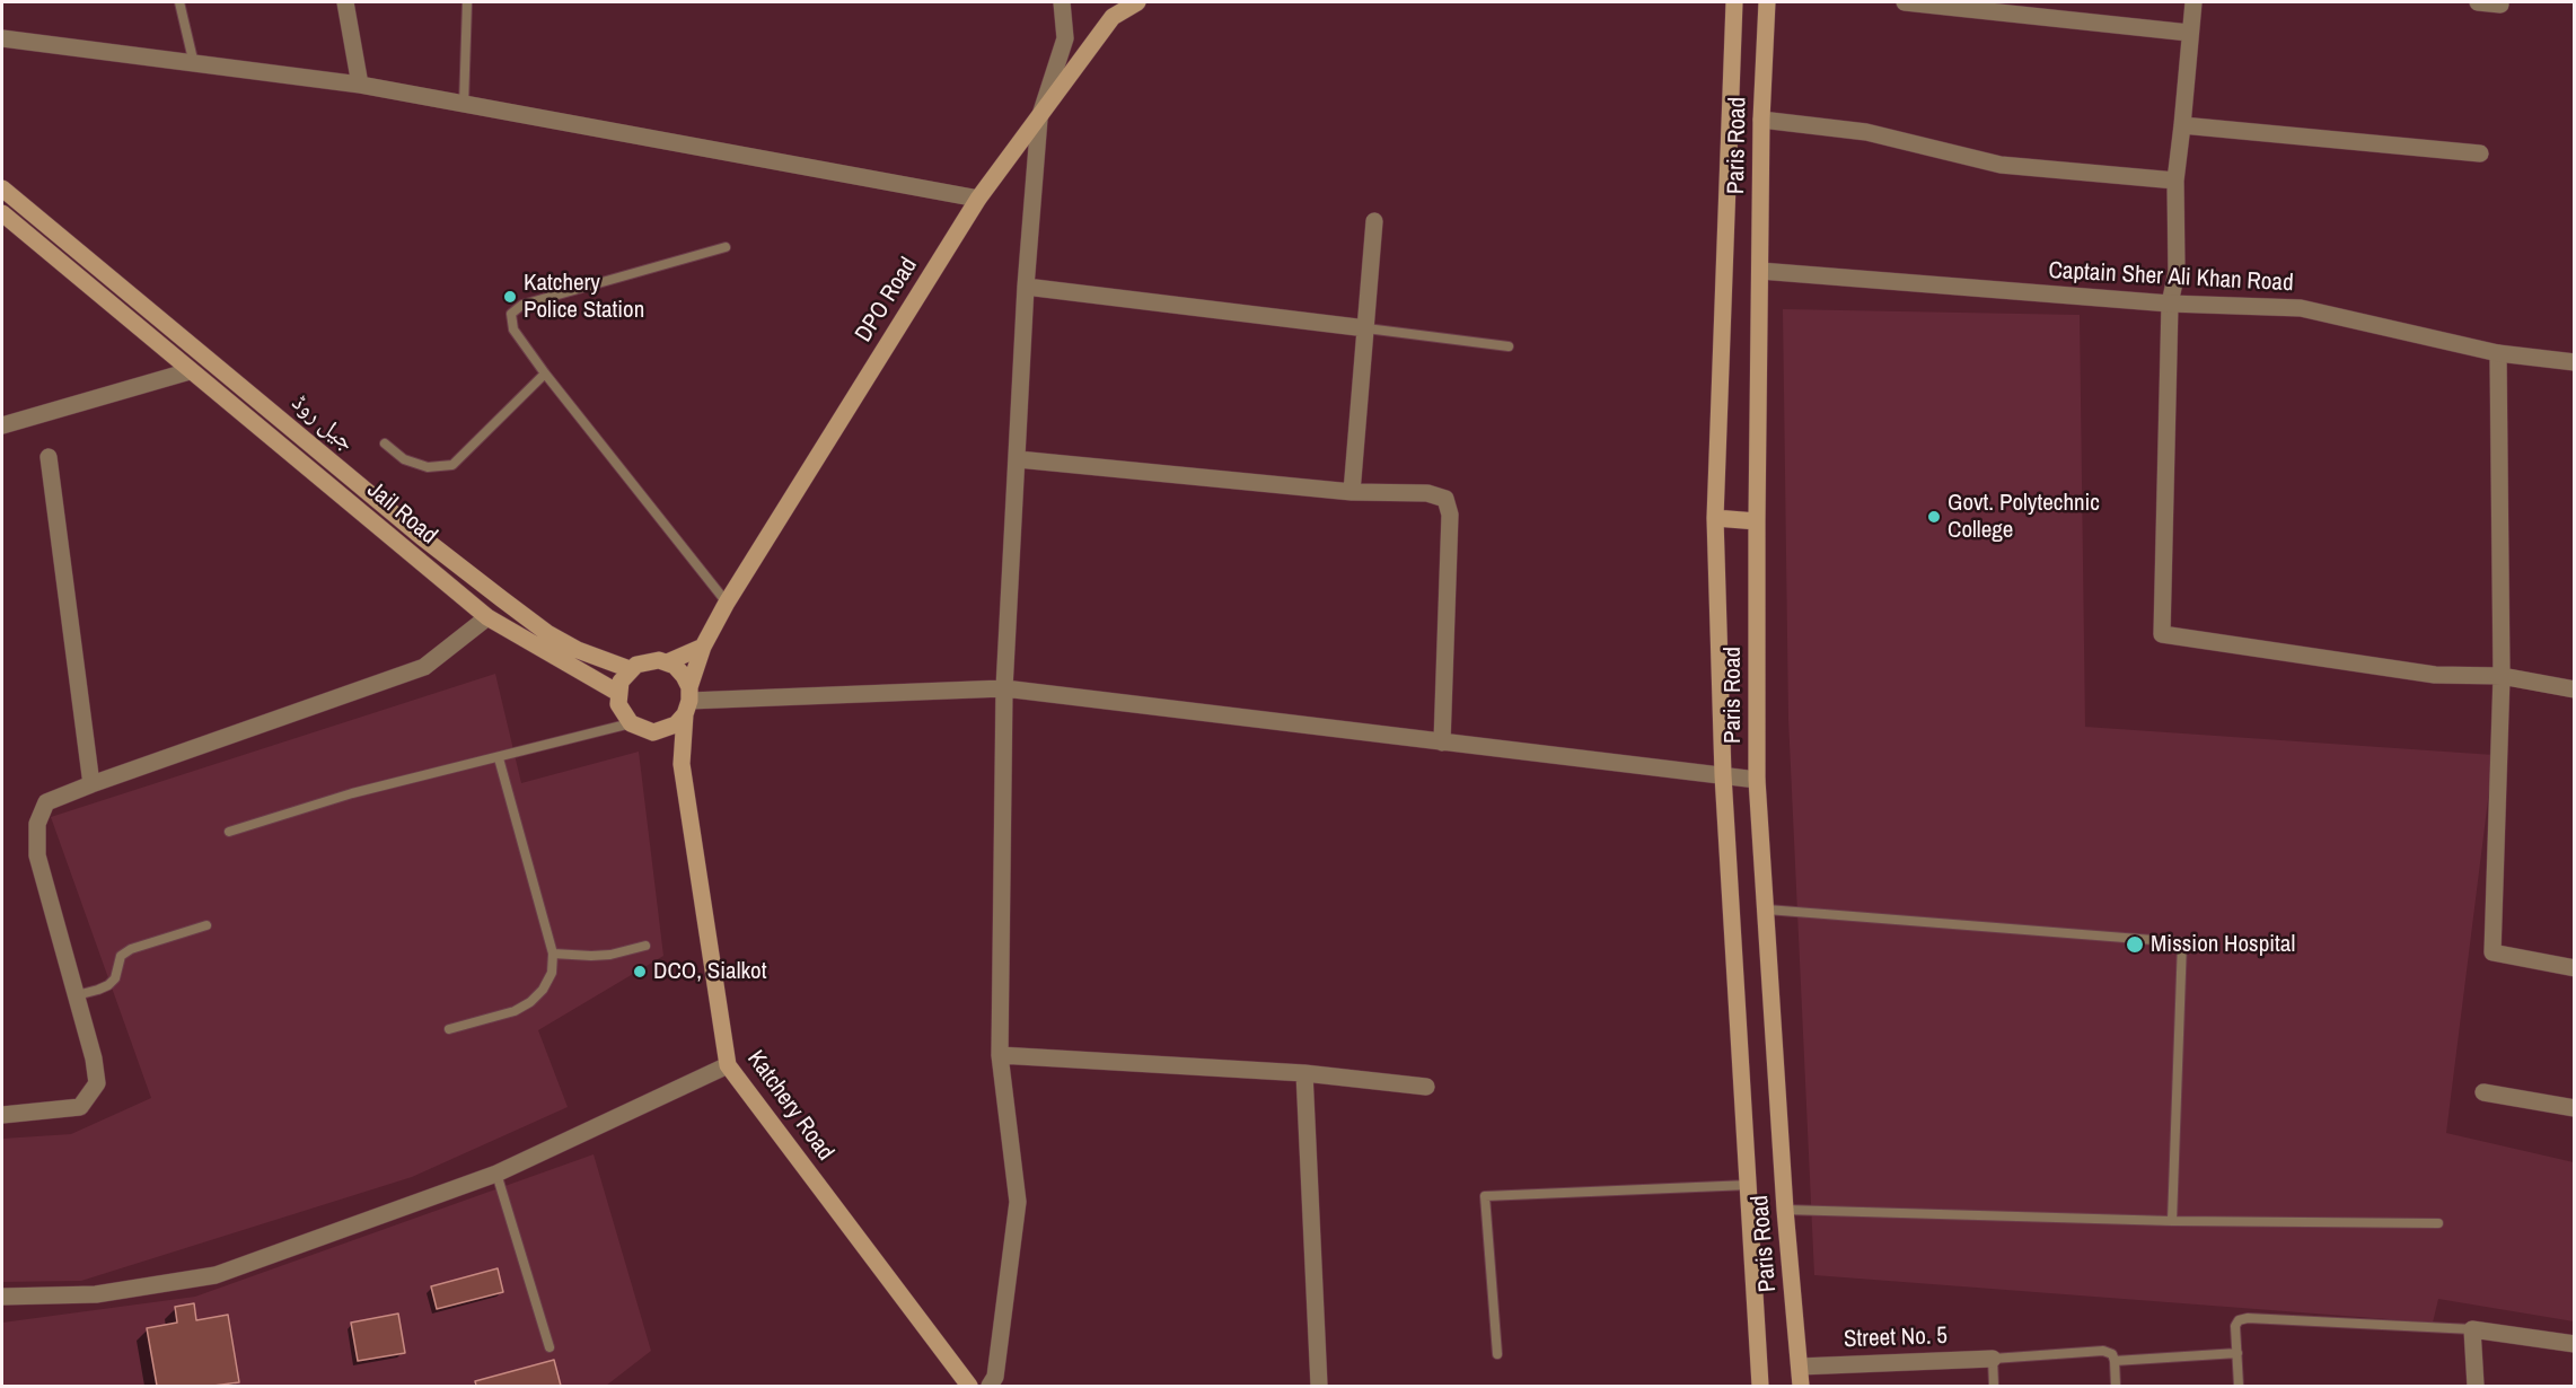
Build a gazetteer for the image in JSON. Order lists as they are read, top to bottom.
{
  "streets": {
    "main road": [
      "Paris Road",
      "DPO Road",
      "جیل روڈ",
      "Jail Road",
      "Katchery Road"
    ],
    "street": ["Captain Sher Ali Khan Road", "Street No. 5"]
  },
  "crossings": [
    ["Paris Road", "Captain Sher Ali Khan Road"],
    ["Paris Road", "Street No. 5"],
    ["DPO Road", "جیل روڈ"],
    ["DPO Road", "Jail Road"],
    ["DPO Road", "Katchery Road"],
    ["جیل روڈ", "Jail Road"]
  ],
  "places": [
    "Katchery Police Station",
    "Govt. Polytechnic College",
    "Mission Hospital",
    "DCO, Sialkot"
  ]
}
